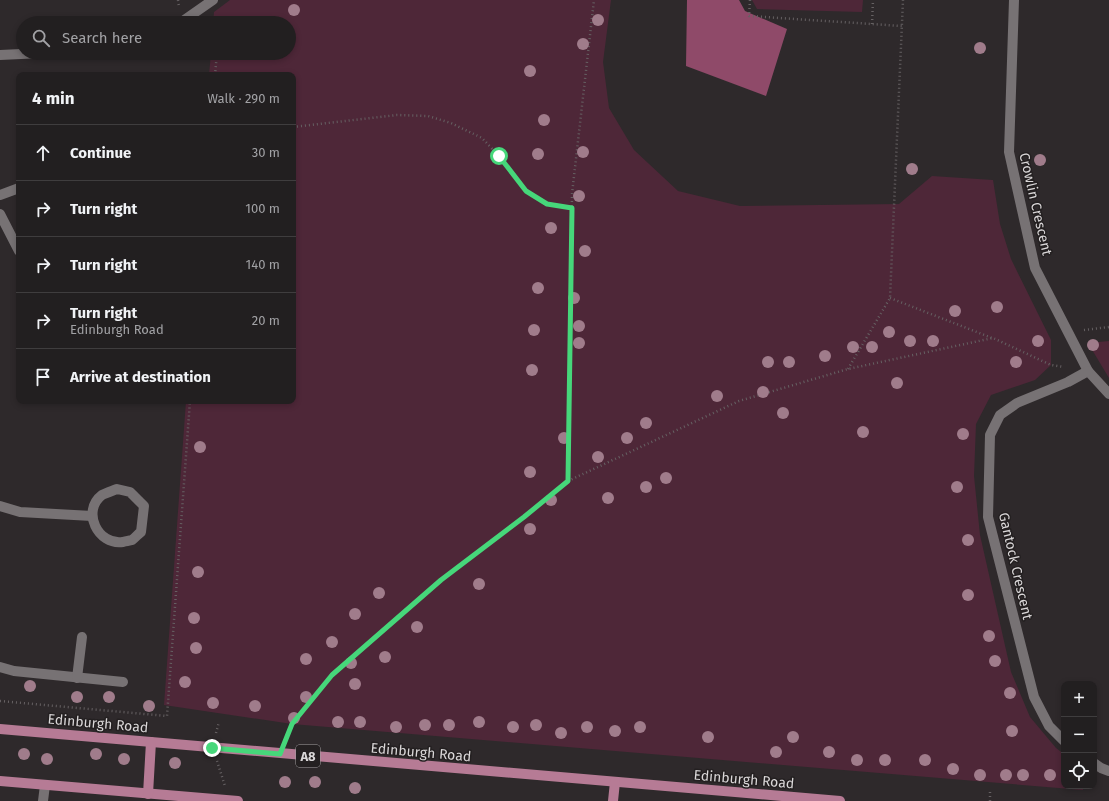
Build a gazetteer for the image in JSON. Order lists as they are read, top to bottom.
{
  "streets": {
    "main road": ["Edinburgh Road", "A8"],
    "street": ["Crowlin Crescent", "Gantock Crescent"]
  },
  "crossings": [
    ["Crowlin Crescent", "Gantock Crescent"]
  ],
  "page": {
    "search": "Search here",
    "heading": ["4 min", "Walk · 290 m"],
    "list": [
      ["Continue", "30 m"],
      ["Turn right", "100 m"],
      ["Turn right", "140 m"],
      ["Turn right", "Edinburgh Road", "20 m"],
      "Arrive at destination"
    ],
    "map_buttons": ["+", "−"]
  }
}
